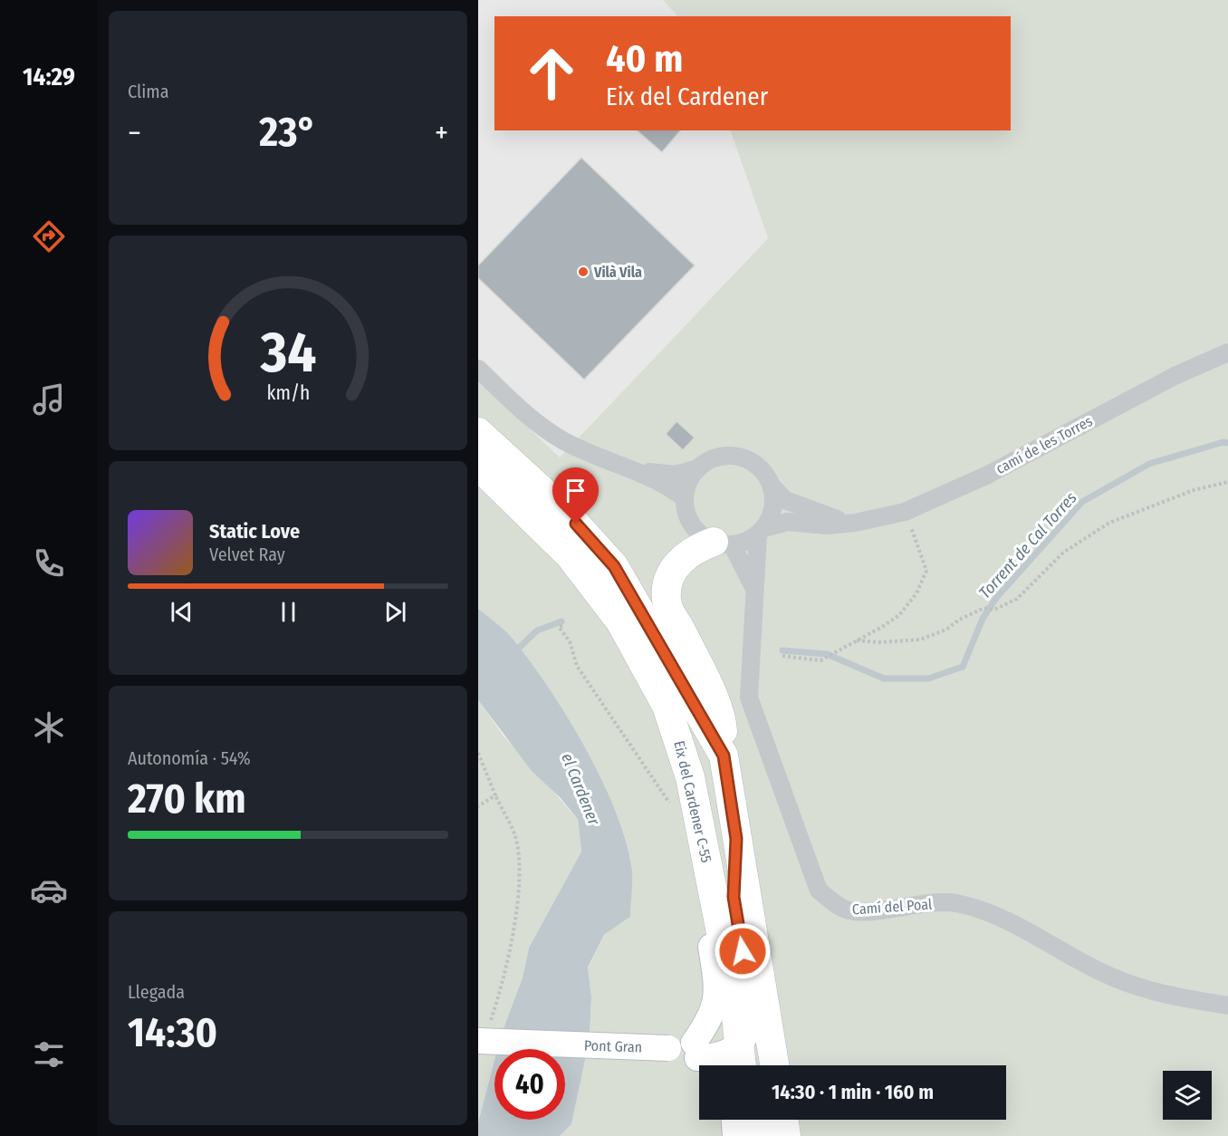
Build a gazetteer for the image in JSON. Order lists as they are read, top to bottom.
{
  "streets": {
    "main road": ["Eix del Cardener C-55"],
    "street": ["camí de les Torres", "Camí del Poal", "Pont Gran"]
  },
  "crossings": [
    ["Eix del Cardener C-55", "Pont Gran"]
  ],
  "water": ["Torrent de Cal Torres", "el Cardener"],
  "places": ["Vilà Vila"],
  "page": {
    "tabs": "14:29",
    "tile": [
      "Clima",
      ["Autonomía · 54%", "270 km"],
      ["Llegada", "14:30"]
    ],
    "turn": ["40 m", "Eix del Cardener"],
    "heat": ["−", "23°", "+"],
    "song": ["Static Love", "Velvet Ray"],
    "limit": "40",
    "trip": "14:30 · 1 min · 160 m",
    "gauge": ["34", "km/h"]
  }
}
